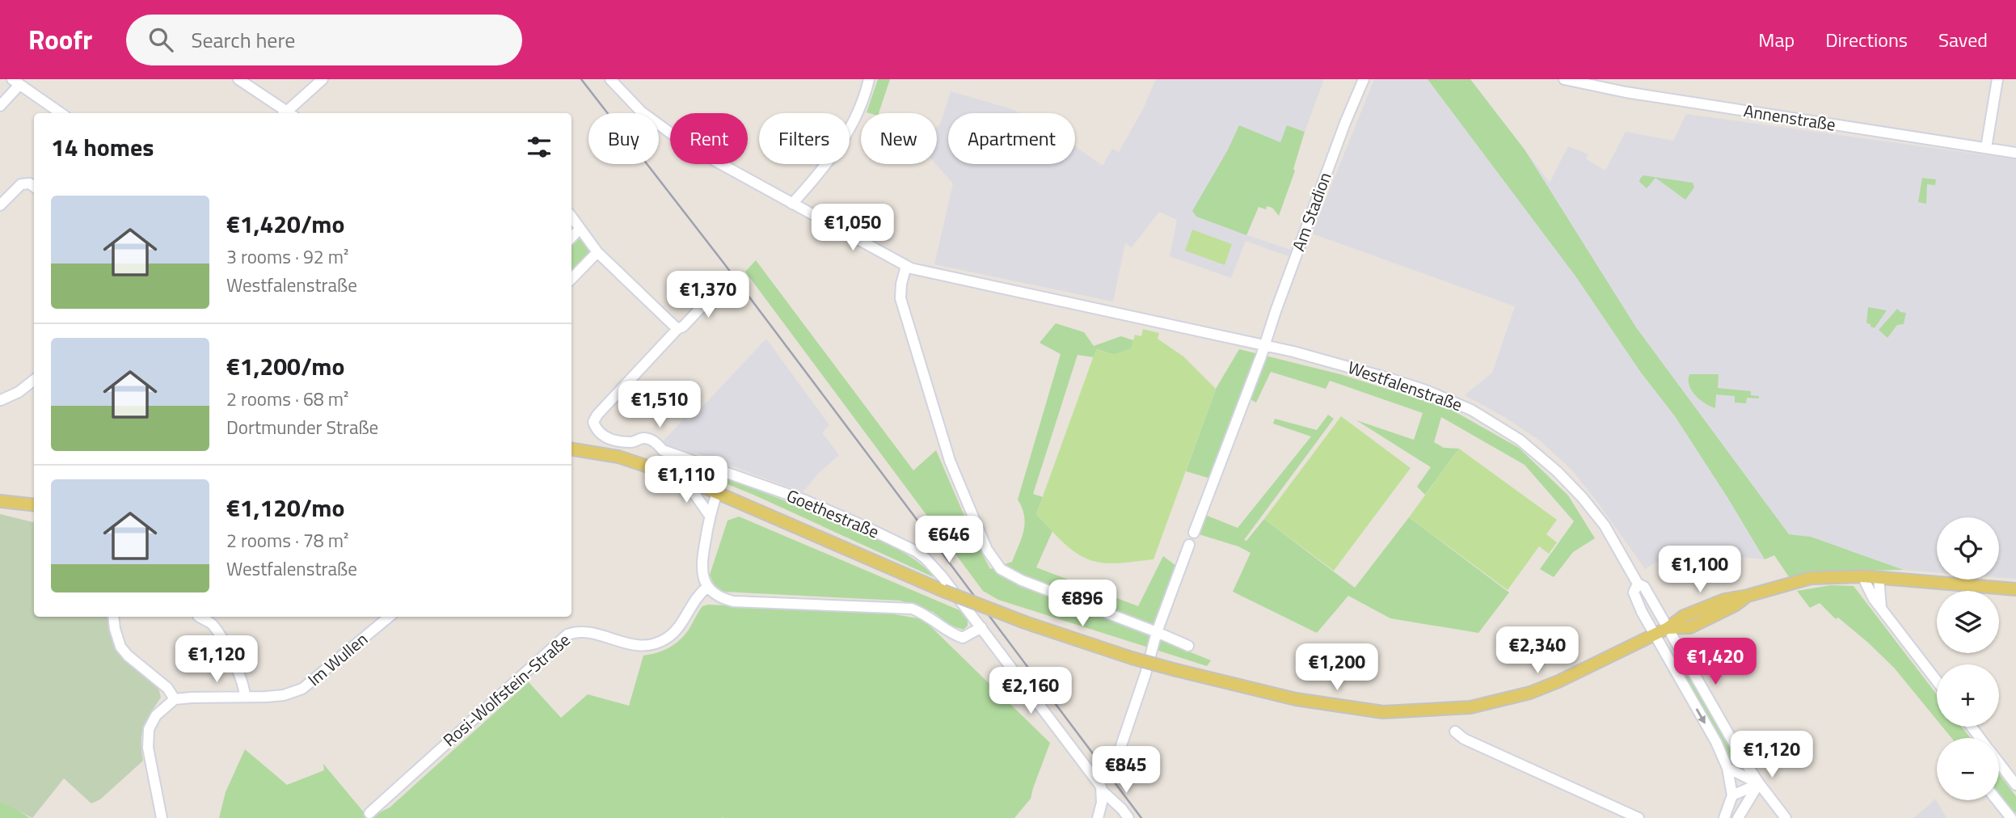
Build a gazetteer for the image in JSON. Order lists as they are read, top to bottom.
{
  "streets": {
    "street": [
      "Annenstraße",
      "Am Stadion",
      "Westfalenstraße",
      "Goethestraße",
      "Im Wullen",
      "Rosi-Wolfstein-Straße"
    ]
  },
  "crossings": [
    ["Am Stadion", "Westfalenstraße"]
  ],
  "page": {
    "header": "Roofr",
    "search": "Search here",
    "nav": ["Map", "Directions", "Saved"],
    "chip": [
      "Buy",
      "Rent",
      "Filters",
      "New",
      "Apartment"
    ],
    "heading": "14 homes",
    "list": [
      {
        "name": "€1,420/mo",
        "note": "3 rooms · 92 m² · Westfalenstraße"
      },
      {
        "name": "€1,200/mo",
        "note": "2 rooms · 68 m² · Dortmunder Straße"
      },
      {
        "name": "€1,120/mo",
        "note": "2 rooms · 78 m² · Westfalenstraße"
      }
    ],
    "price": [
      "€1,050",
      "€1,370",
      "€1,510",
      "€1,110",
      "€646",
      "€1,100",
      "€896",
      "€2,340",
      "€1,120",
      "€1,420",
      "€1,200",
      "€2,160",
      "€1,120",
      "€845"
    ],
    "map_buttons": ["+", "−"]
  }
}
